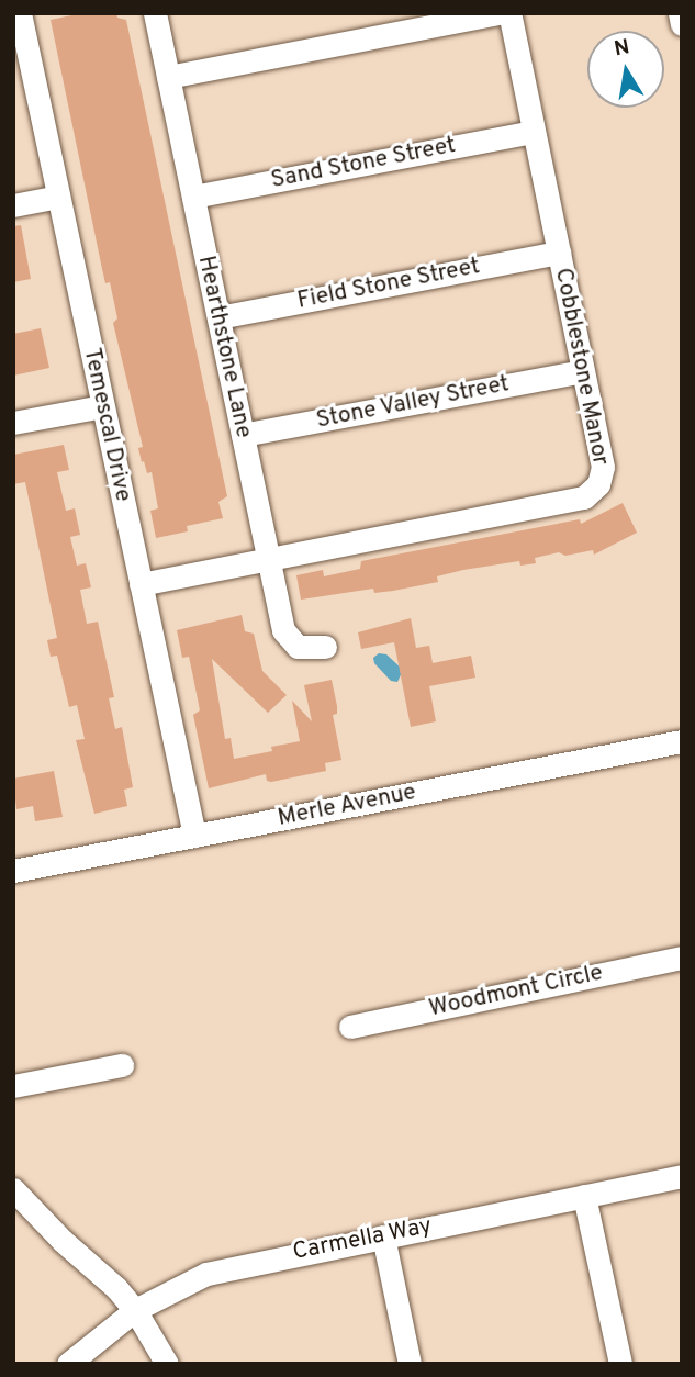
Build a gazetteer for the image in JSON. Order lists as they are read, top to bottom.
{
  "streets": {
    "street": [
      "Sand Stone Street",
      "Field Stone Street",
      "Hearthstone Lane",
      "Cobblestone Manor",
      "Stone Valley Street",
      "Temescal Drive",
      "Merle Avenue",
      "Woodmont Circle",
      "Carmella Way"
    ]
  },
  "crossings": [
    ["Sand Stone Street", "Hearthstone Lane"],
    ["Sand Stone Street", "Cobblestone Manor"],
    ["Field Stone Street", "Hearthstone Lane"],
    ["Field Stone Street", "Cobblestone Manor"],
    ["Hearthstone Lane", "Cobblestone Manor"],
    ["Hearthstone Lane", "Stone Valley Street"],
    ["Cobblestone Manor", "Stone Valley Street"],
    ["Cobblestone Manor", "Temescal Drive"],
    ["Temescal Drive", "Merle Avenue"]
  ],
  "north": "top"
}
